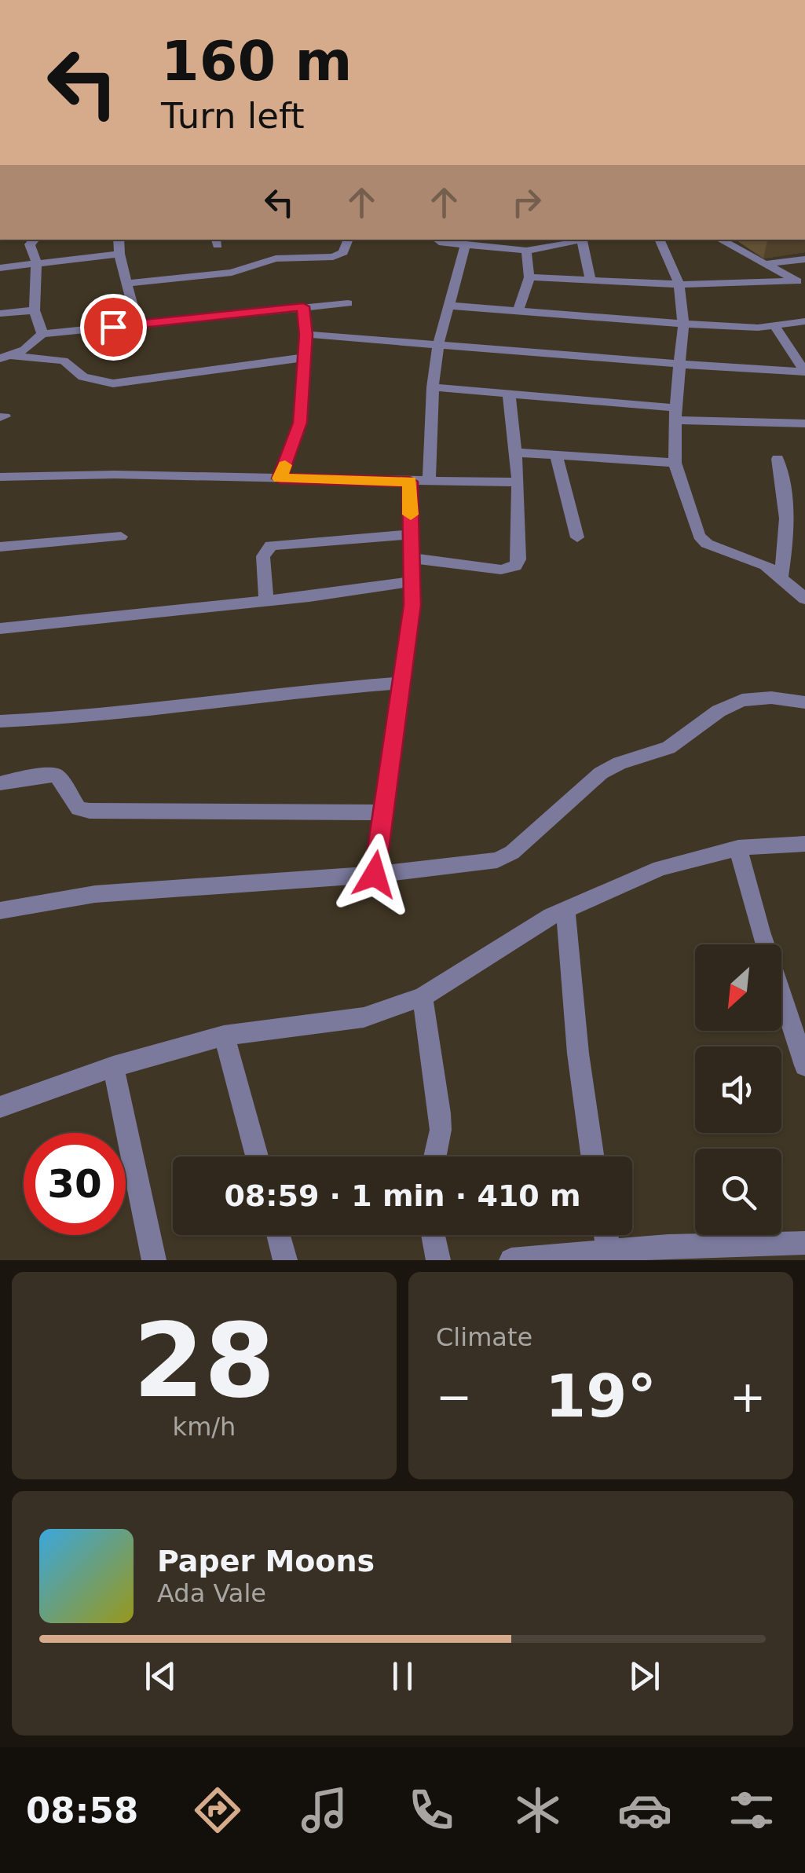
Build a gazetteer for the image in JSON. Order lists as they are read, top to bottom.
{
  "north": "bottom left",
  "page": {
    "turn": ["160 m", "Turn left"],
    "limit": "30",
    "trip": "08:59 · 1 min · 410 m",
    "tile": [
      ["28", "km/h"],
      "Climate"
    ],
    "heat": ["−", "19°", "+"],
    "song": ["Paper Moons", "Ada Vale"],
    "tabs": "08:58"
  }
}
